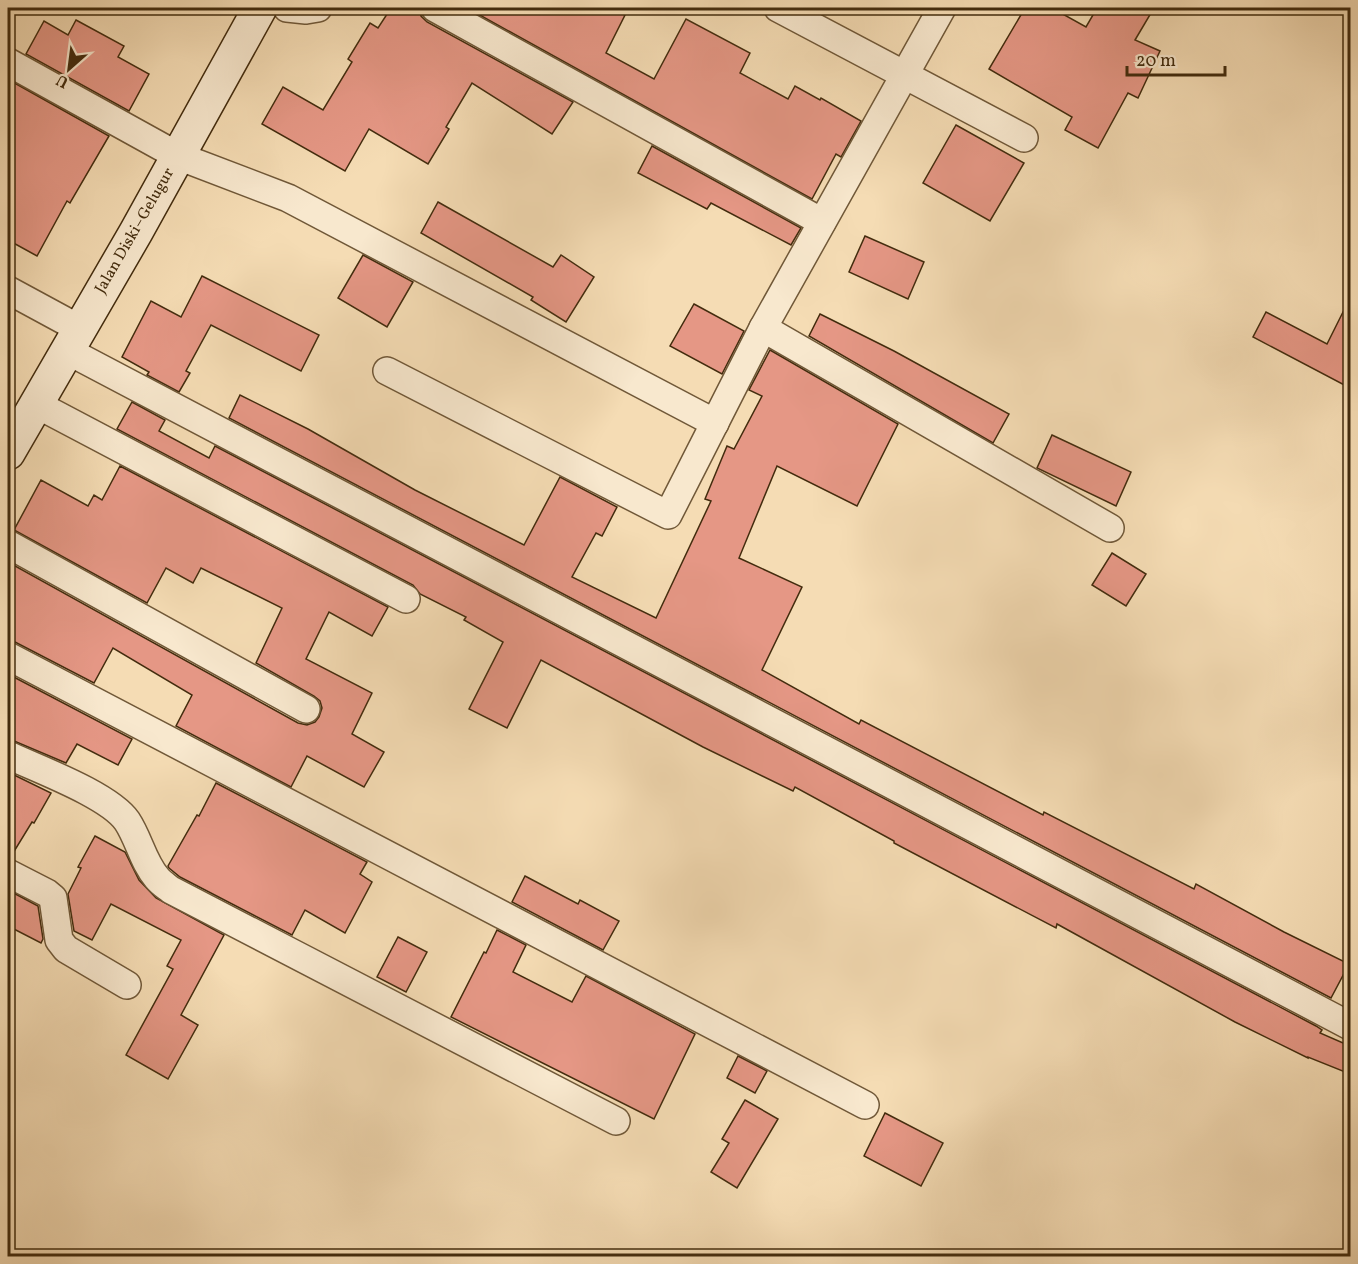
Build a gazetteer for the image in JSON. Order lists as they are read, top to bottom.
{
  "streets": {
    "main road": ["Jalan Diski–Gelugur"]
  },
  "scale_bar": "20 m",
  "north": "bottom left"
}
